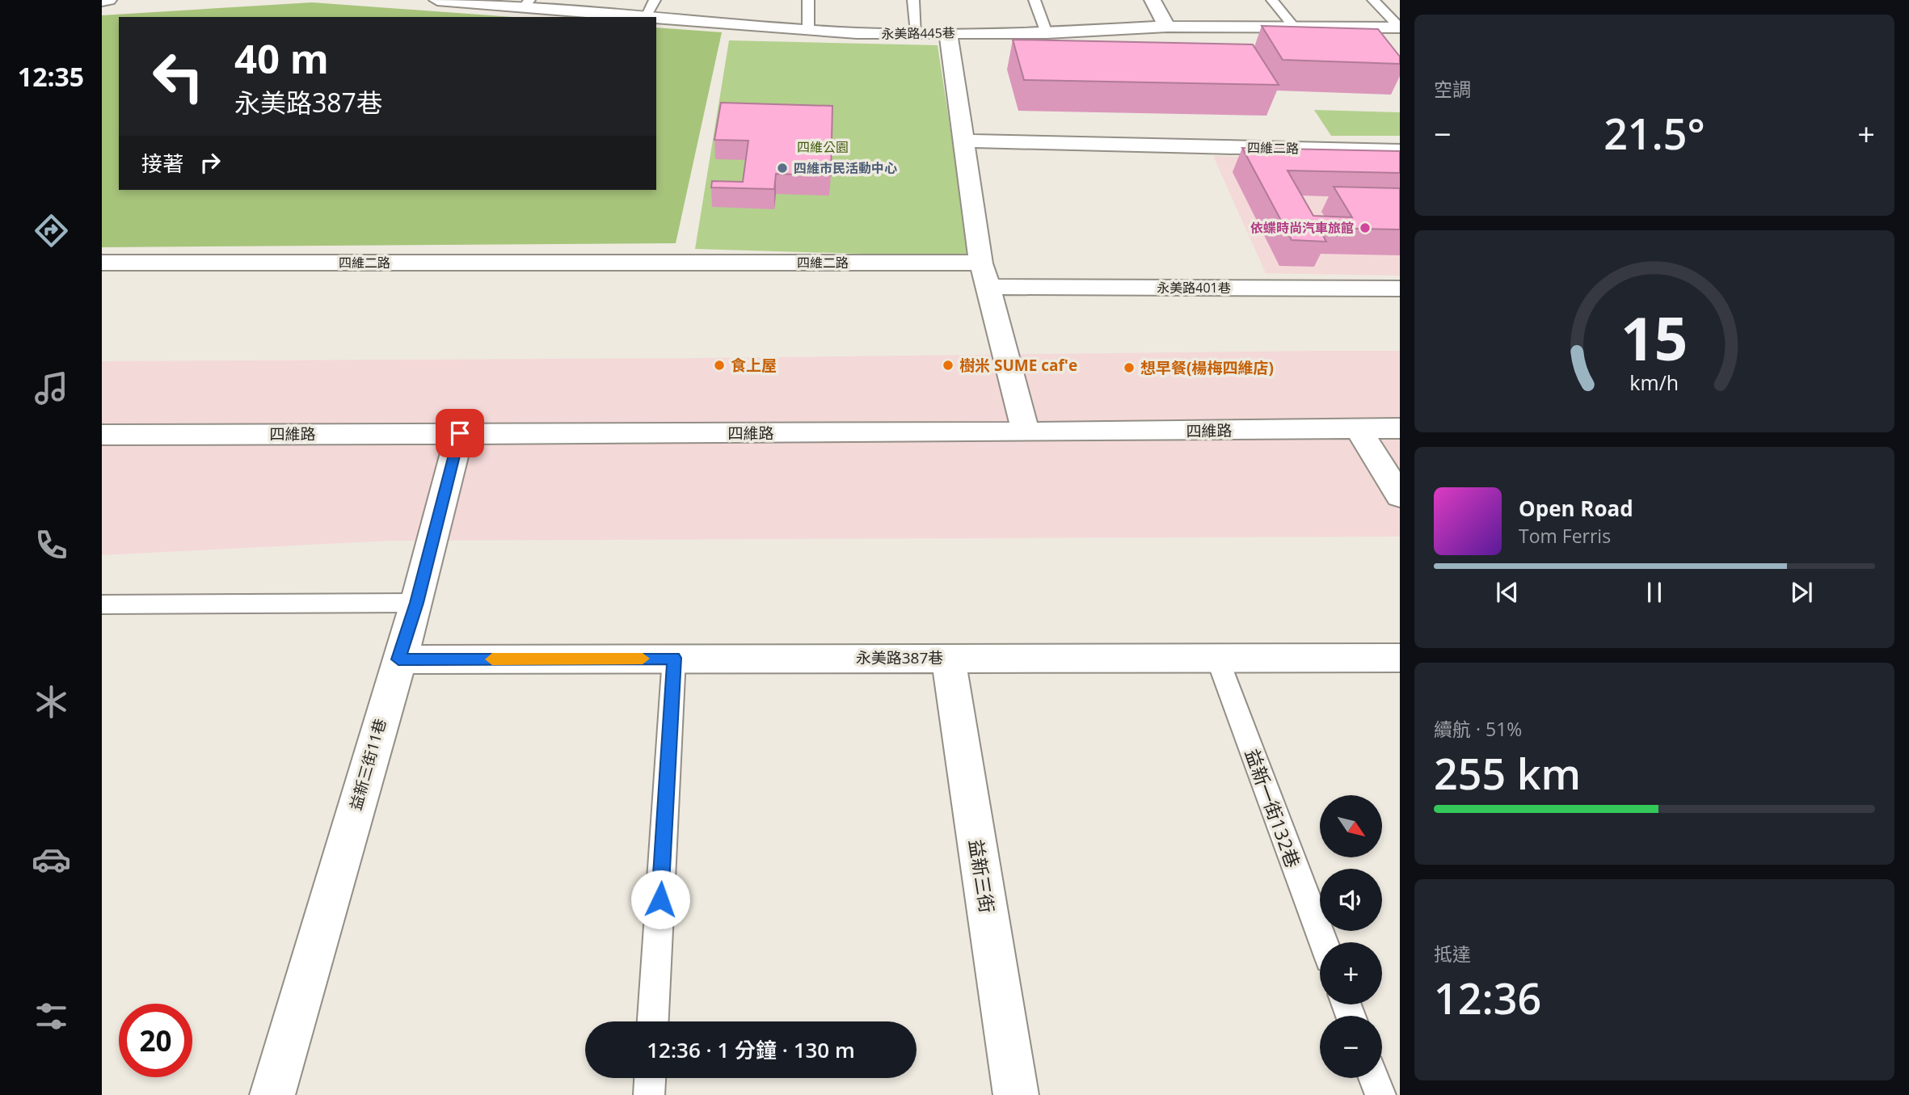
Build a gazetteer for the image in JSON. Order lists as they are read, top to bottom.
{
  "streets": {
    "street": [
      "永美路445巷",
      "四維二路",
      "永美路401巷",
      "四維路",
      "永美路387巷",
      "益新三街11巷",
      "益新三街"
    ],
    "lane": ["益新一街132巷"]
  },
  "crossings": [
    ["四維二路", "永美路401巷"],
    ["四維路", "益新三街11巷"],
    ["永美路387巷", "益新三街11巷"],
    ["永美路387巷", "益新一街132巷"],
    ["永美路387巷", "益新三街"]
  ],
  "parks": ["四維公園"],
  "places": [
    "四維市民活動中心",
    "依蝶時尚汽車旅館",
    "食上屋",
    "樹米 SUME caf'e",
    "想早餐(楊梅四維店)"
  ],
  "north": "bottom right",
  "page": {
    "tabs": "12:35",
    "tile": [
      "空調",
      ["續航 · 51%", "255 km"],
      ["抵達", "12:36"]
    ],
    "turn": ["40 m", "永美路387巷"],
    "heat": ["−", "21.5°", "+"],
    "then": "接著",
    "song": ["Open Road", "Tom Ferris"],
    "map_buttons": ["+", "−"],
    "limit": "20",
    "trip": "12:36 · 1 分鐘 · 130 m",
    "gauge": ["15", "km/h"]
  }
}
